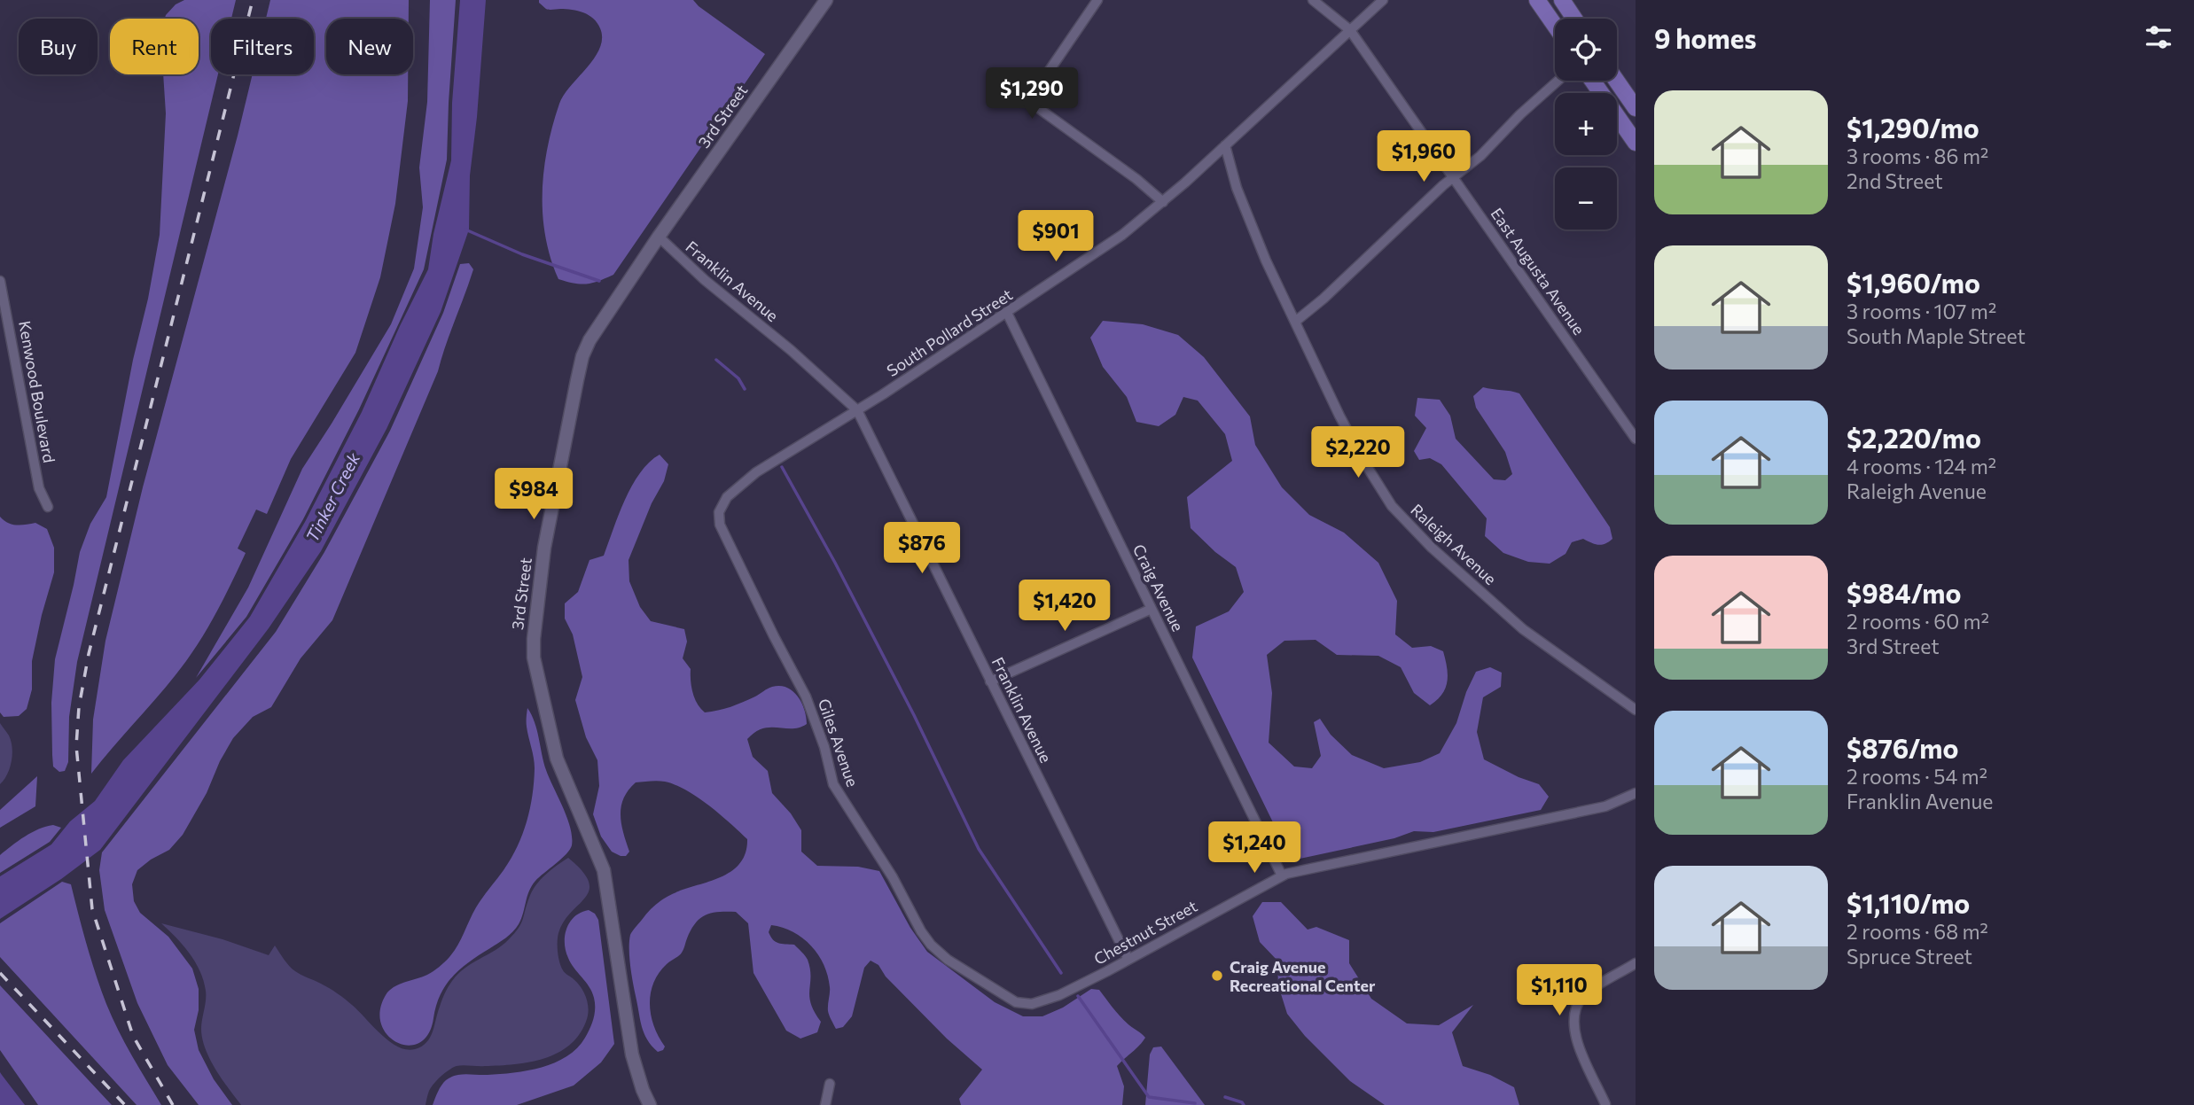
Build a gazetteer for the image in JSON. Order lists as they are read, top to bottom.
{
  "streets": {
    "street": [
      "3rd Street",
      "East Augusta Avenue",
      "Franklin Avenue",
      "South Pollard Street",
      "Kenwood Boulevard",
      "Raleigh Avenue",
      "Craig Avenue",
      "Giles Avenue",
      "Chestnut Street"
    ]
  },
  "crossings": [
    ["3rd Street", "Franklin Avenue"],
    ["East Augusta Avenue", "South Pollard Street"],
    ["Franklin Avenue", "South Pollard Street"],
    ["Franklin Avenue", "Chestnut Street"],
    ["South Pollard Street", "Raleigh Avenue"],
    ["South Pollard Street", "Craig Avenue"],
    ["South Pollard Street", "Giles Avenue"],
    ["Craig Avenue", "Chestnut Street"],
    ["Giles Avenue", "Chestnut Street"]
  ],
  "water": ["Tinker Creek"],
  "places": ["Craig Avenue Recreational Center"],
  "page": {
    "heading": "9 homes",
    "map_buttons": ["+", "−"],
    "chip": [
      "Buy",
      "Rent",
      "Filters",
      "New"
    ],
    "price": [
      "$1,290",
      "$1,960",
      "$901",
      "$2,220",
      "$984",
      "$876",
      "$1,420",
      "$1,240",
      "$1,110"
    ],
    "list": [
      {
        "name": "$1,290/mo",
        "note": "3 rooms · 86 m² · 2nd Street"
      },
      {
        "name": "$1,960/mo",
        "note": "3 rooms · 107 m² · South Maple Street"
      },
      {
        "name": "$2,220/mo",
        "note": "4 rooms · 124 m² · Raleigh Avenue"
      },
      {
        "name": "$984/mo",
        "note": "2 rooms · 60 m² · 3rd Street"
      },
      {
        "name": "$876/mo",
        "note": "2 rooms · 54 m² · Franklin Avenue"
      },
      {
        "name": "$1,110/mo",
        "note": "2 rooms · 68 m² · Spruce Street"
      }
    ]
  }
}
